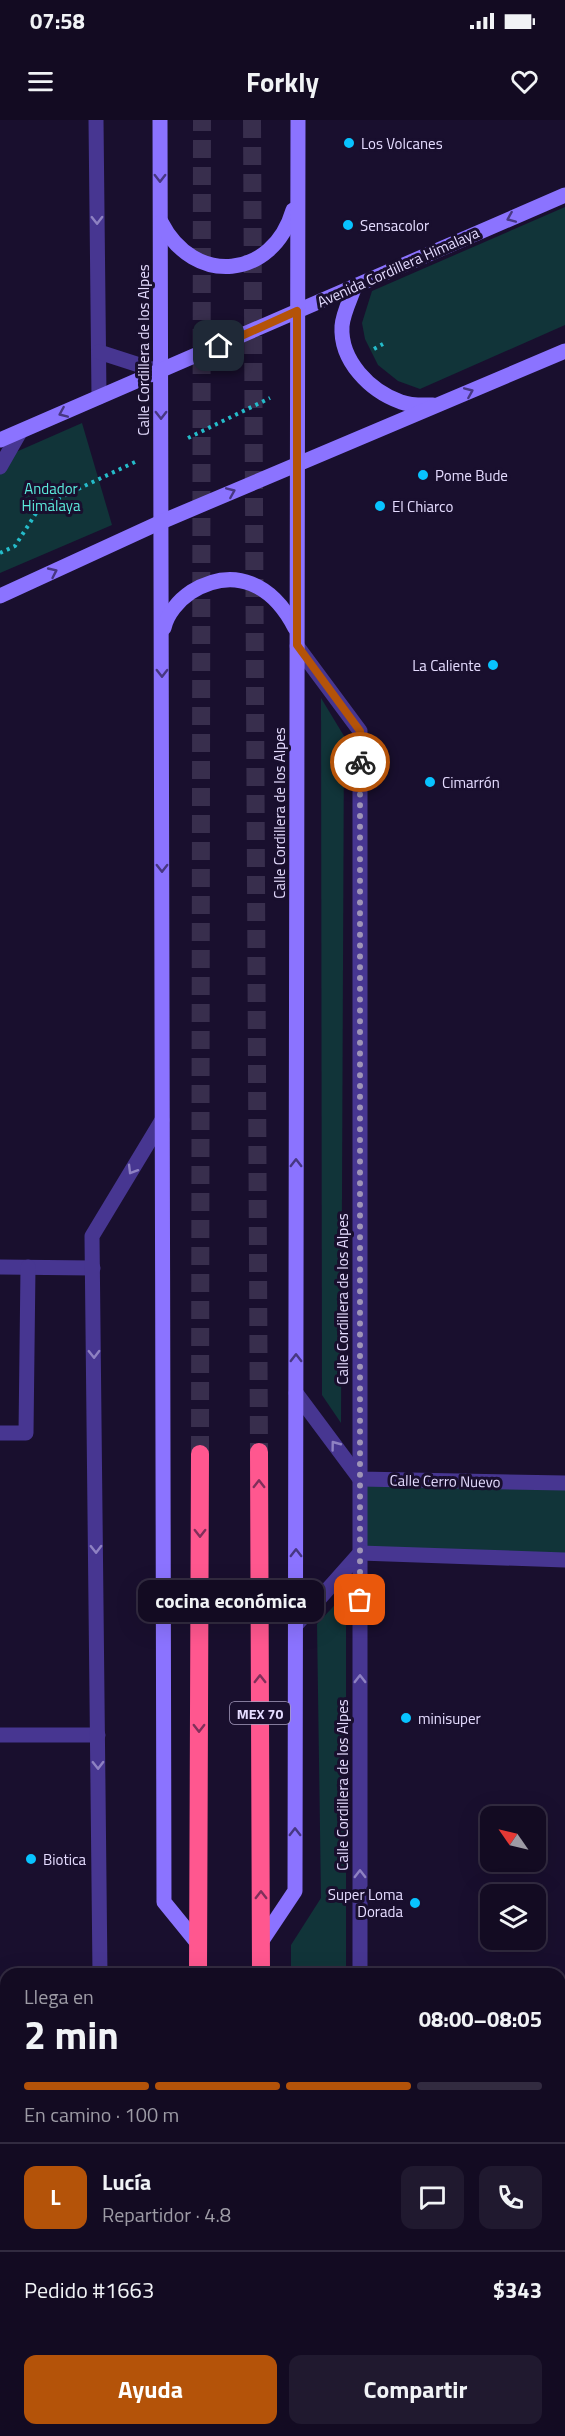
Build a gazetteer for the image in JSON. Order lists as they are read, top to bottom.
{
  "streets": {
    "highway": ["MEX 70"],
    "main road": ["Avenida Cordillera Himalaya", "Calle Cordillera de los Alpes"],
    "street": ["Calle Cerro Nuevo"]
  },
  "crossings": [
    ["Avenida Cordillera Himalaya", "Calle Cordillera de los Alpes"],
    ["Calle Cordillera de los Alpes", "Calle Cerro Nuevo"],
    ["Calle Cordillera de los Alpes", "MEX 70"]
  ],
  "one_way": ["Avenida Cordillera Himalaya"],
  "parks": ["Andador Himalaya"],
  "places": [
    "Los Volcanes",
    "Sensacolor",
    "Pome Bude",
    "El Chiarco",
    "La Caliente",
    "Cimarrón",
    "cocina económica",
    "minisuper",
    "Biotica",
    "Super Loma Dorada"
  ],
  "north": "top left",
  "page": {
    "status": "07:58",
    "header": "Forkly",
    "bubble": "cocina económica",
    "heading": ["2 min", "Llega en", "08:00–08:05"],
    "panel": [
      "Lucía",
      "Repartidor · 4.8",
      "Pedido #1663",
      "$343"
    ],
    "bar": "En camino · 100 m",
    "round": "L",
    "buttons": ["Ayuda", "Compartir"]
  }
}
